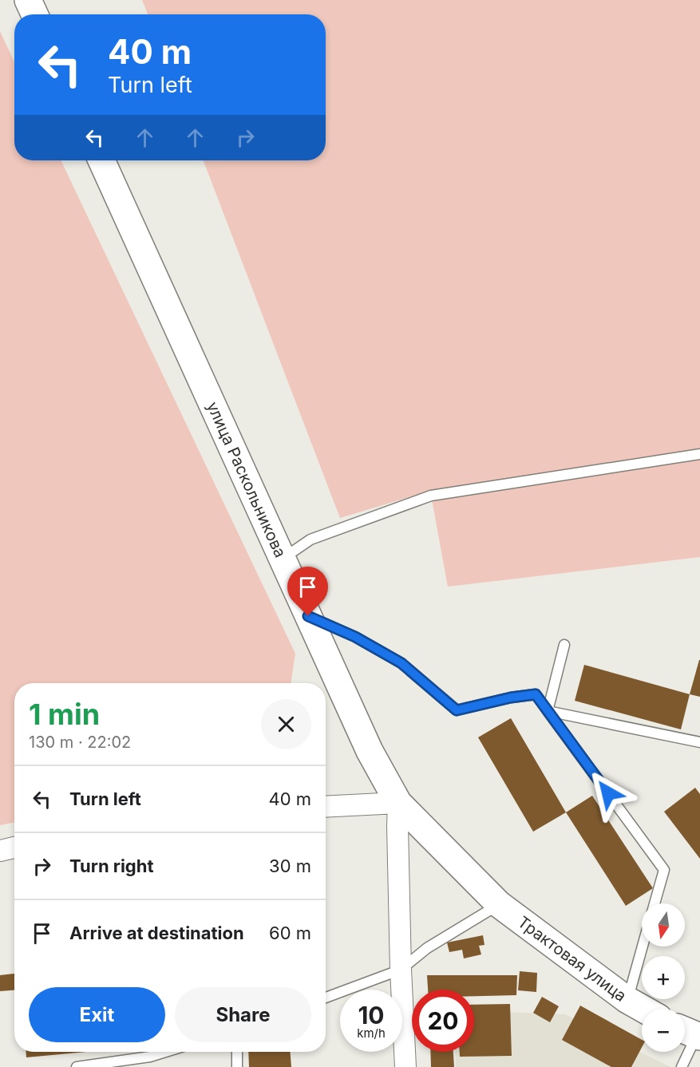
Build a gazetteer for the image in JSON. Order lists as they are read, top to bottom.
{
  "streets": {
    "main road": ["улица Раскольникова", "Трактовая улица"]
  },
  "crossings": [
    ["улица Раскольникова", "Трактовая улица"]
  ],
  "north": "bottom",
  "page": {
    "turn": ["40 m", "Turn left"],
    "heading": ["1 min", "130 m · 22:02"],
    "list": [
      {
        "name": "Turn left",
        "value": "40 m"
      },
      {
        "name": "Turn right",
        "value": "30 m"
      },
      {
        "name": "Arrive at destination",
        "value": "60 m"
      }
    ],
    "map_buttons": ["+", "−"],
    "buttons": ["Exit", "Share"],
    "speed": "10 km/h",
    "limit": "20"
  }
}
